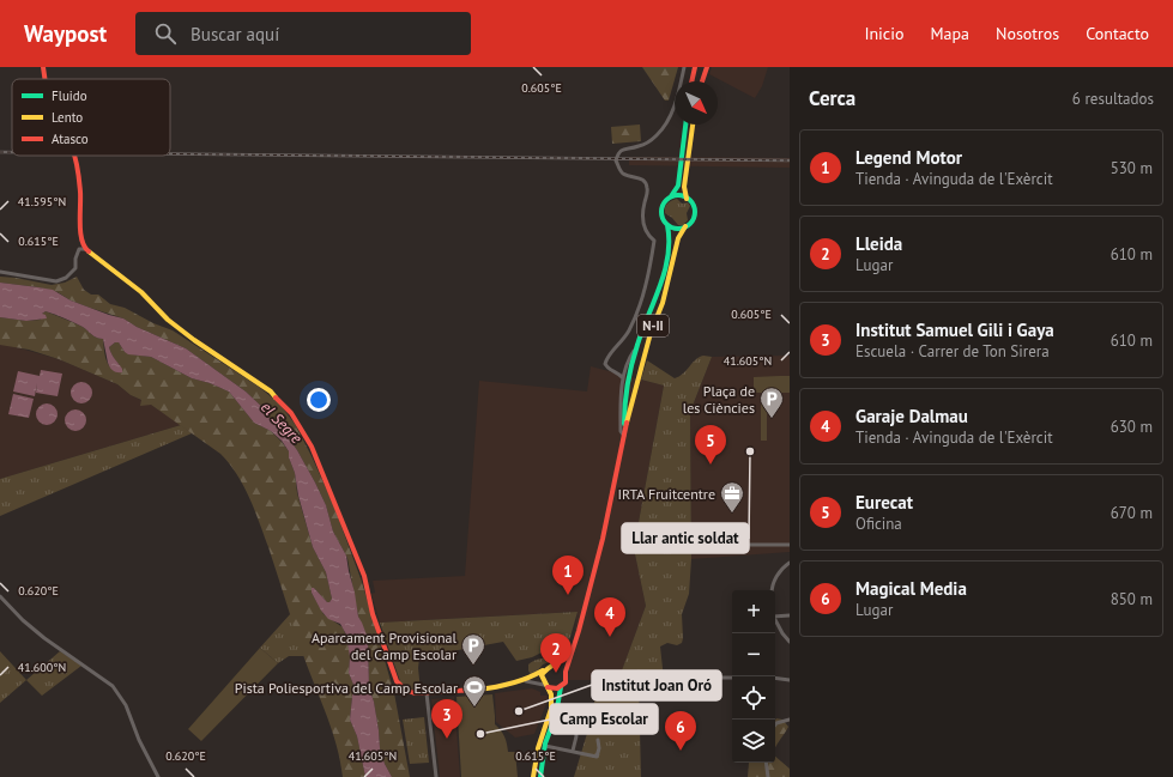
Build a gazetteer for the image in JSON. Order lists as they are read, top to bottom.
{
  "streets": {
    "main road": ["N-II"]
  },
  "water": ["el Segre"],
  "places": {
    "parking": ["Plaça de les Ciències", "Aparcament Provisional del Camp Escolar"],
    "other": ["Llar antic soldat", "Institut Joan Oró", "Camp Escolar"],
    "office": ["IRTA Fruitcentre"],
    "sports": ["Pista Poliesportiva del Camp Escolar"]
  },
  "legend": ["Fluido", "Lento", "Atasco"],
  "north": "bottom right",
  "page": {
    "header": "Waypost",
    "search": "Buscar aquí",
    "nav": [
      "Inicio",
      "Mapa",
      "Nosotros",
      "Contacto"
    ],
    "heading": ["Cerca", "6 resultados"],
    "list": [
      {
        "mark": "1",
        "name": "Legend Motor",
        "note": "Tienda · Avinguda de l'Exèrcit",
        "value": "530 m"
      },
      {
        "mark": "2",
        "name": "Lleida",
        "note": "Lugar",
        "value": "610 m"
      },
      {
        "mark": "3",
        "name": "Institut Samuel Gili i Gaya",
        "note": "Escuela · Carrer de Ton Sirera",
        "value": "610 m"
      },
      {
        "mark": "4",
        "name": "Garaje Dalmau",
        "note": "Tienda · Avinguda de l'Exèrcit",
        "value": "630 m"
      },
      {
        "mark": "5",
        "name": "Eurecat",
        "note": "Oficina",
        "value": "670 m"
      },
      {
        "mark": "6",
        "name": "Magical Media",
        "note": "Lugar",
        "value": "850 m"
      }
    ],
    "pins": [
      "5",
      "1",
      "4",
      "2",
      "3",
      "6"
    ],
    "map_buttons": ["+", "−"]
  },
  "coordinates": [
    "0.605°E",
    "41.595°N",
    "0.615°E",
    "41.605°N",
    "0.620°E",
    "41.600°N"
  ]
}
